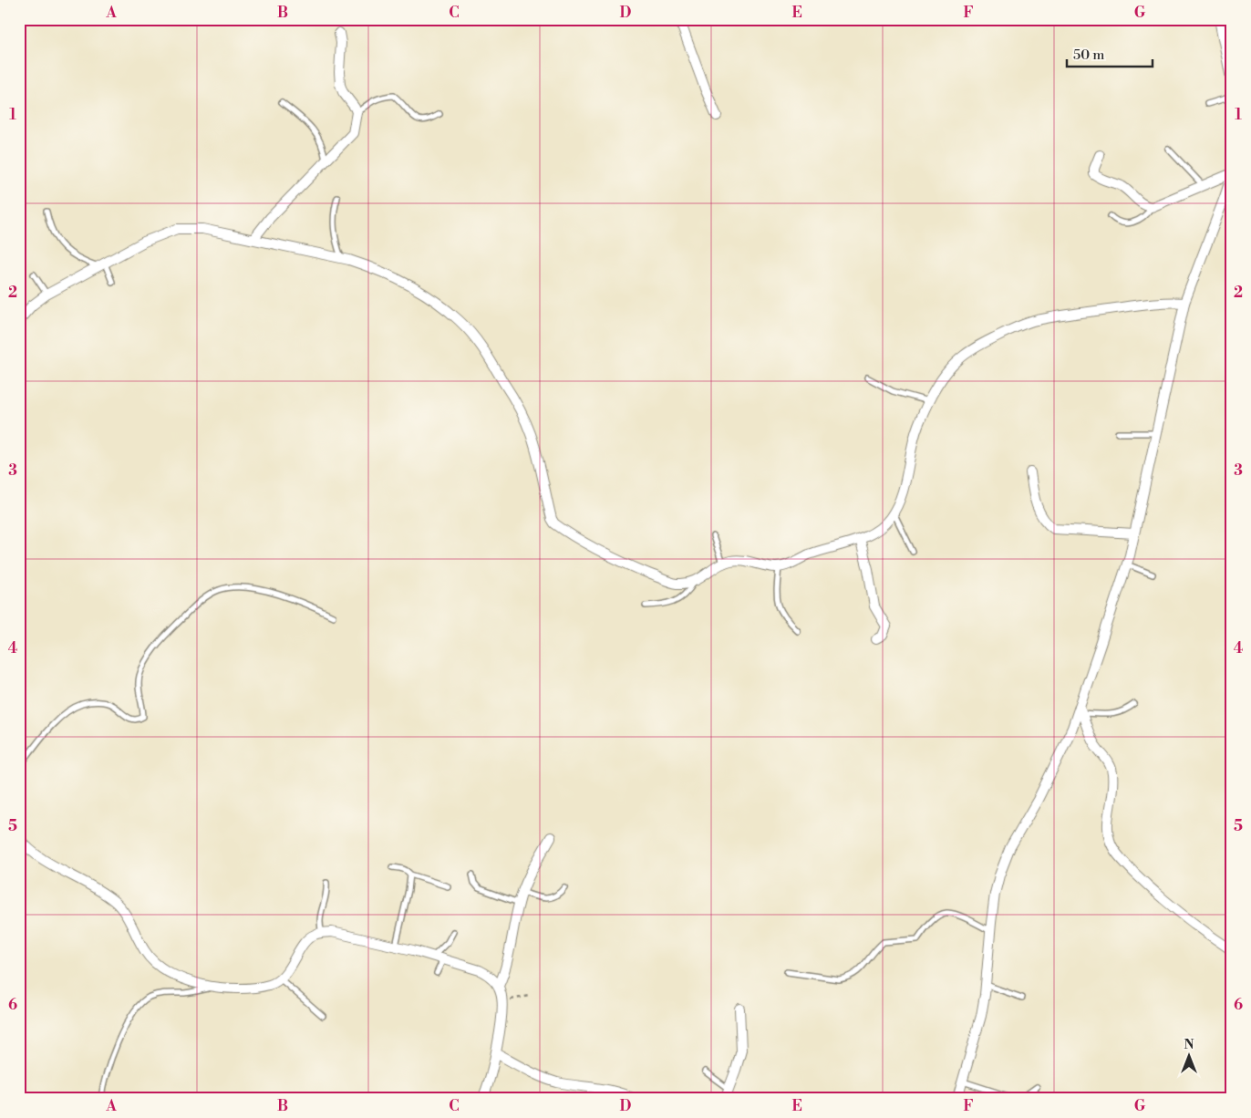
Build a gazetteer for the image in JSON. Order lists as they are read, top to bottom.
{
  "scale_bar": "50 m",
  "north": "top",
  "grid": {
    "columns": [
      "A",
      "B",
      "C",
      "D",
      "E",
      "F",
      "G"
    ],
    "rows": [
      "1",
      "2",
      "3",
      "4",
      "5",
      "6"
    ]
  }
}
